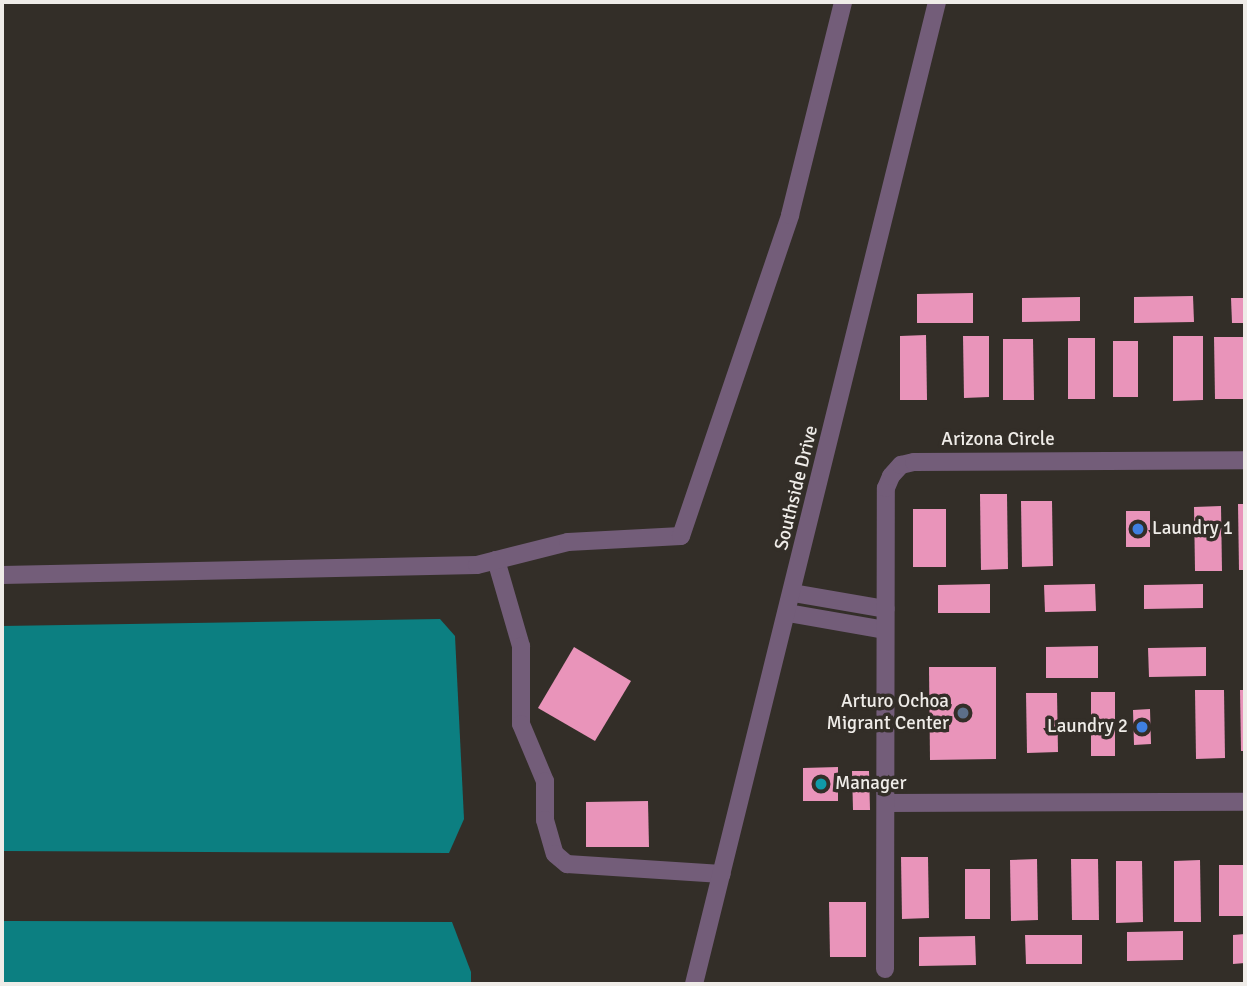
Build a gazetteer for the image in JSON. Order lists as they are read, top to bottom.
{
  "streets": {
    "street": ["Arizona Circle", "Southside Drive"]
  },
  "places": [
    "Laundry 1",
    "Arturo Ochoa Migrant Center",
    "Laundry 2",
    "Manager"
  ]
}
